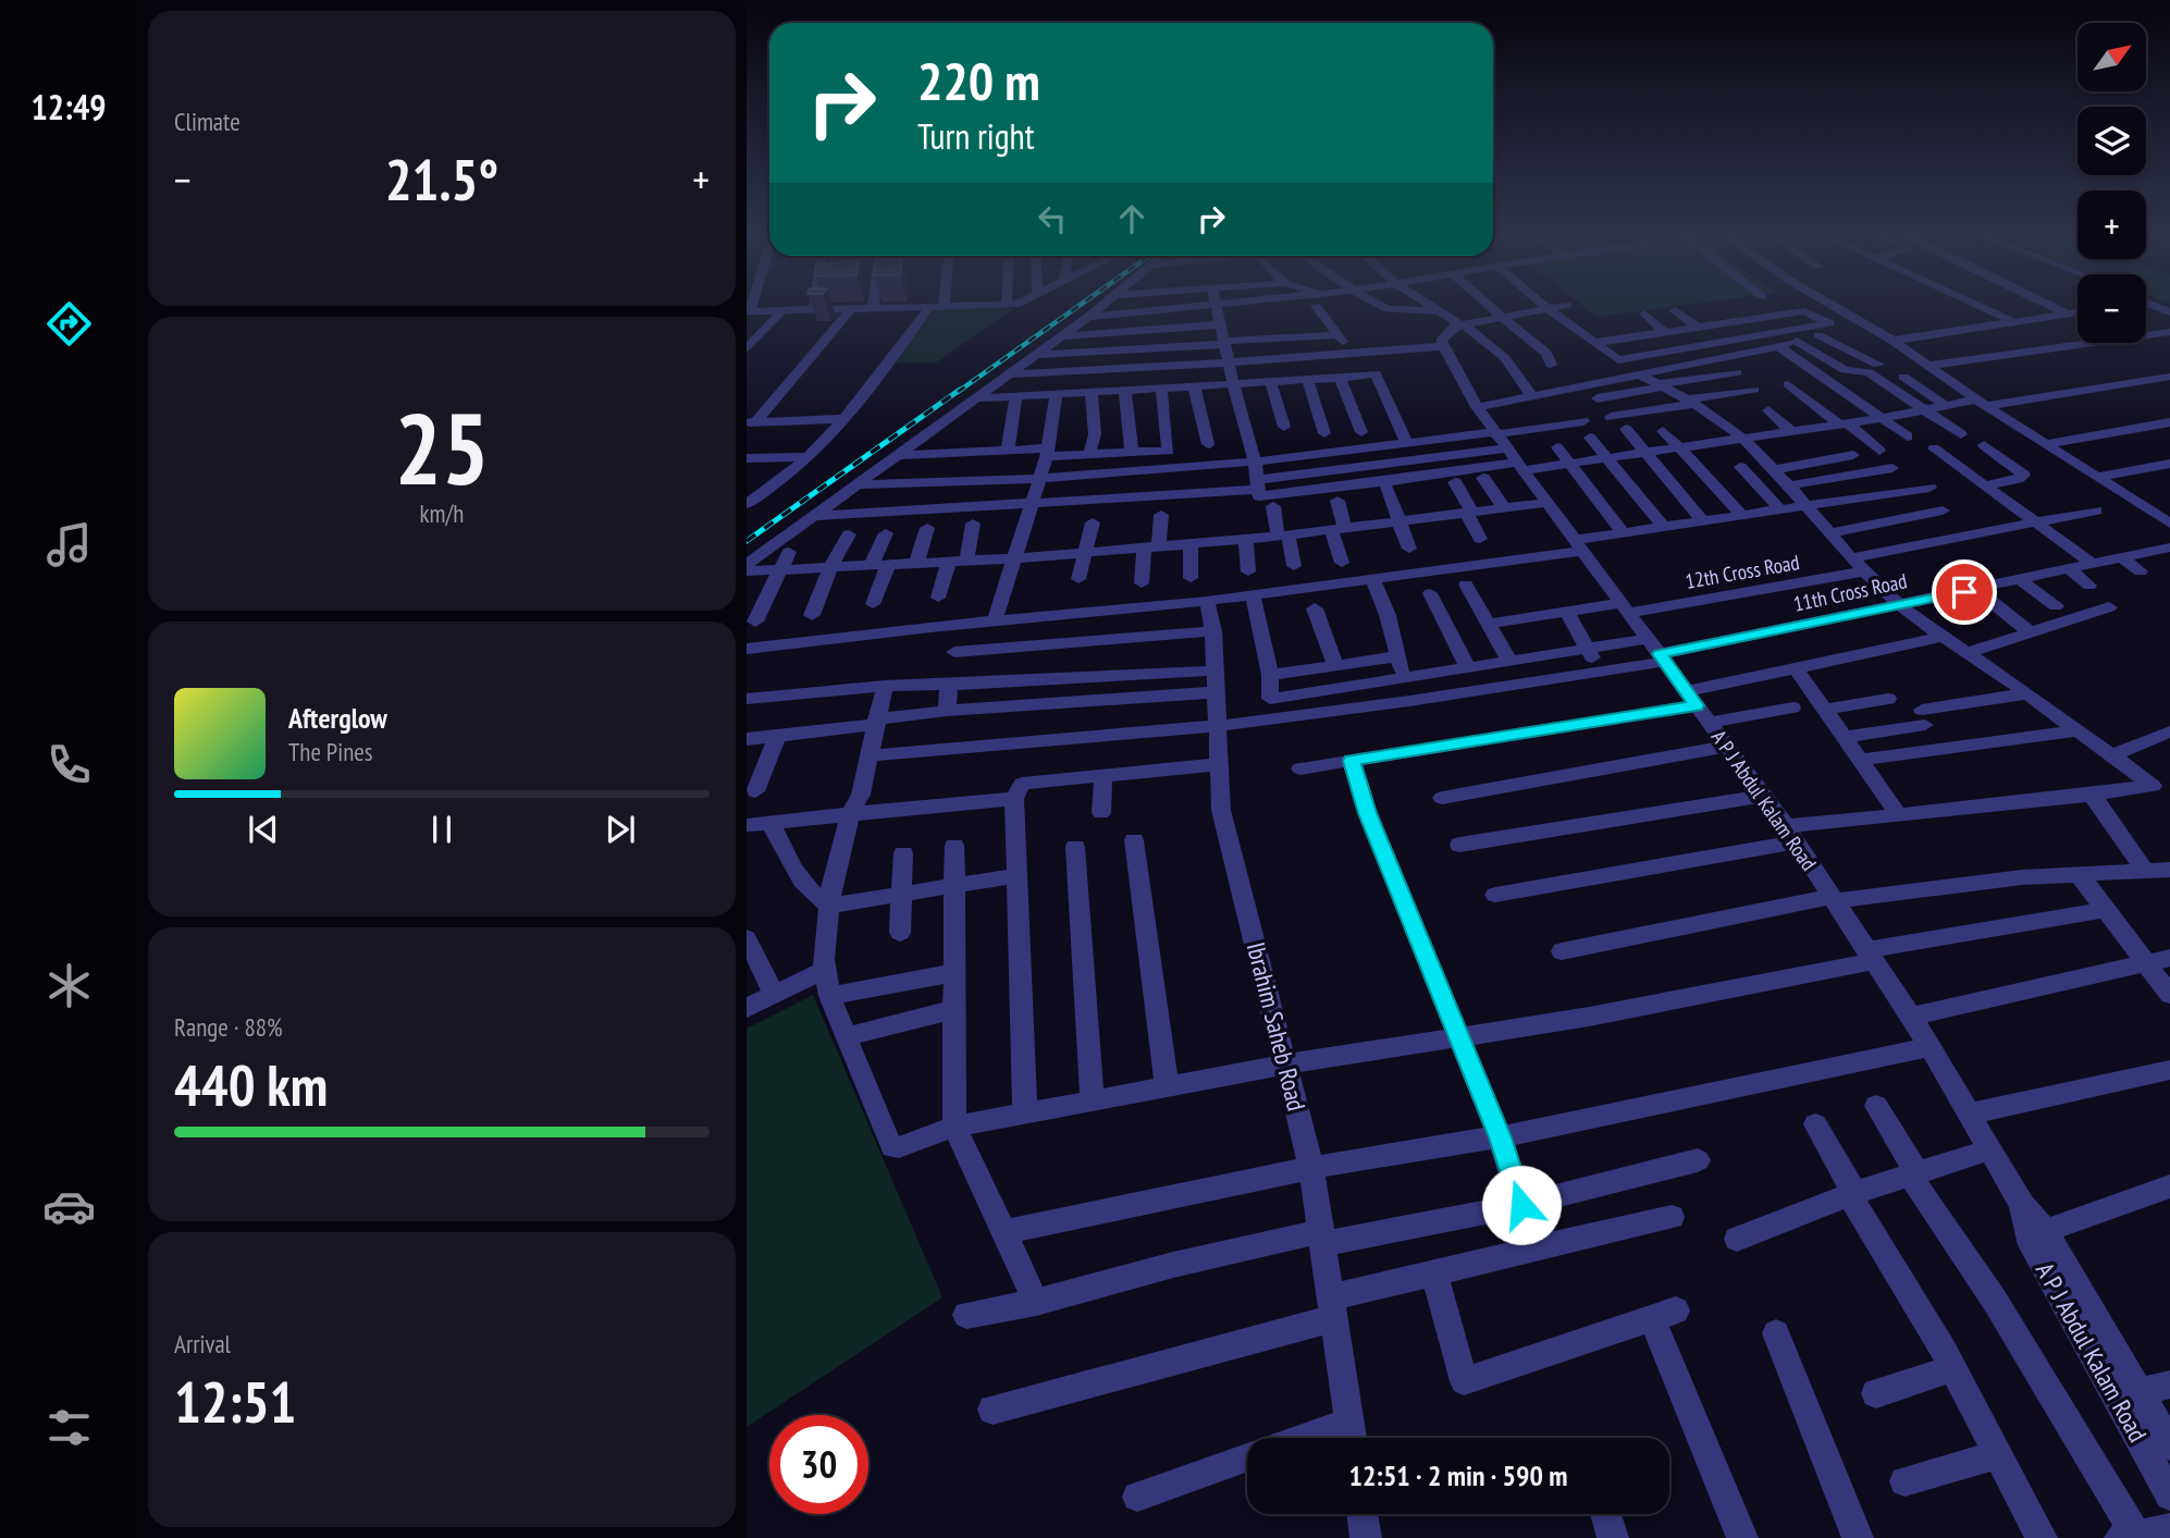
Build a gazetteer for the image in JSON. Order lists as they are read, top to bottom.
{
  "streets": {
    "street": [
      "12th Cross Road",
      "11th Cross Road",
      "A P J Abdul Kalam Road",
      "Ibrahim Saheb Road"
    ]
  },
  "crossings": [
    ["12th Cross Road", "A P J Abdul Kalam Road"],
    ["11th Cross Road", "A P J Abdul Kalam Road"],
    ["11th Cross Road", "Ibrahim Saheb Road"]
  ],
  "north": "top right",
  "page": {
    "tabs": "12:49",
    "tile": [
      "Climate",
      ["25", "km/h"],
      ["Range · 88%", "440 km"],
      ["Arrival", "12:51"]
    ],
    "map_buttons": ["+", "−"],
    "turn": ["220 m", "Turn right"],
    "heat": ["−", "21.5°", "+"],
    "song": ["Afterglow", "The Pines"],
    "limit": "30",
    "trip": "12:51 · 2 min · 590 m"
  }
}
